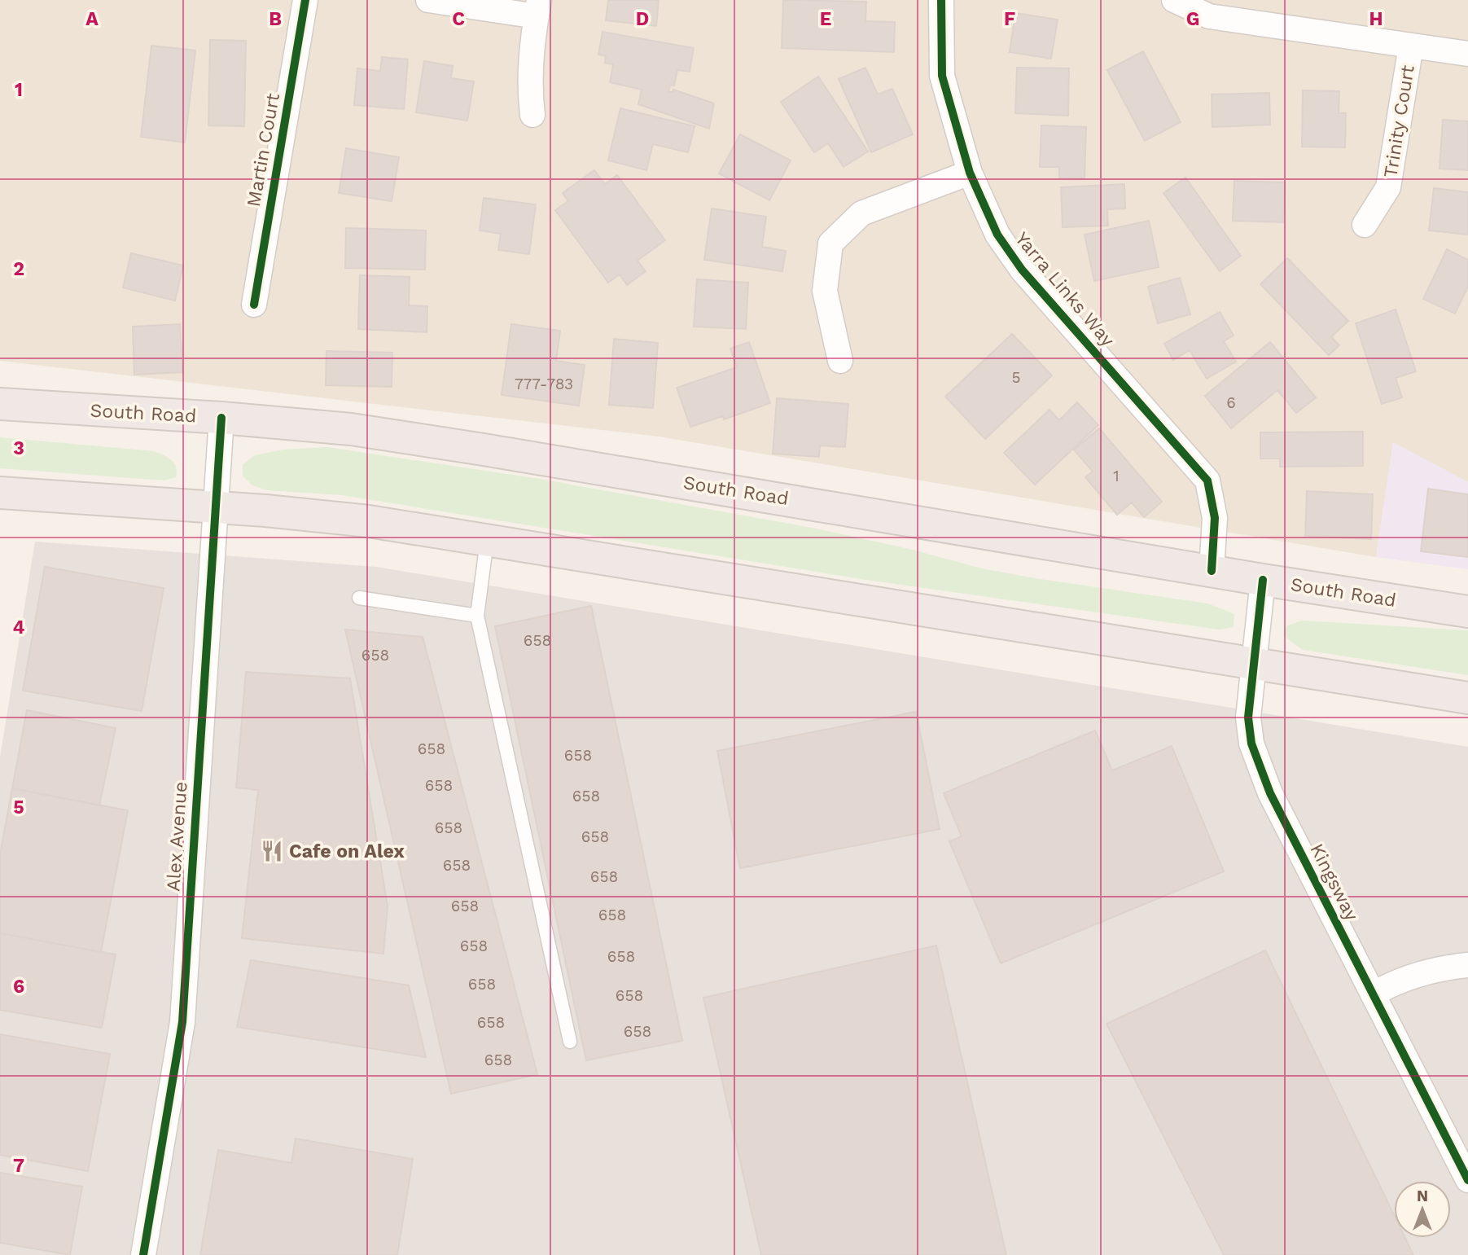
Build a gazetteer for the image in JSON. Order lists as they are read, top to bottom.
{
  "streets": {
    "highway": ["South Road"],
    "street": [
      "Trinity Court",
      "Martin Court",
      "Yarra Links Way",
      "Alex Avenue",
      "Kingsway"
    ]
  },
  "crossings": [
    ["Yarra Links Way", "South Road"],
    ["South Road", "Alex Avenue"],
    ["South Road", "Kingsway"]
  ],
  "places": {
    "restaurant": ["Cafe on Alex"]
  },
  "house_numbers": [
    "5",
    "777-783",
    "6",
    "1",
    "658",
    "658",
    "658",
    "658",
    "658",
    "658",
    "658",
    "658",
    "658",
    "658",
    "658",
    "658",
    "658",
    "658",
    "658",
    "658",
    "658",
    "658",
    "658"
  ],
  "north": "top",
  "grid": {
    "columns": [
      "A",
      "B",
      "C",
      "D",
      "E",
      "F",
      "G",
      "H"
    ],
    "rows": [
      "1",
      "2",
      "3",
      "4",
      "5",
      "6",
      "7"
    ]
  }
}
